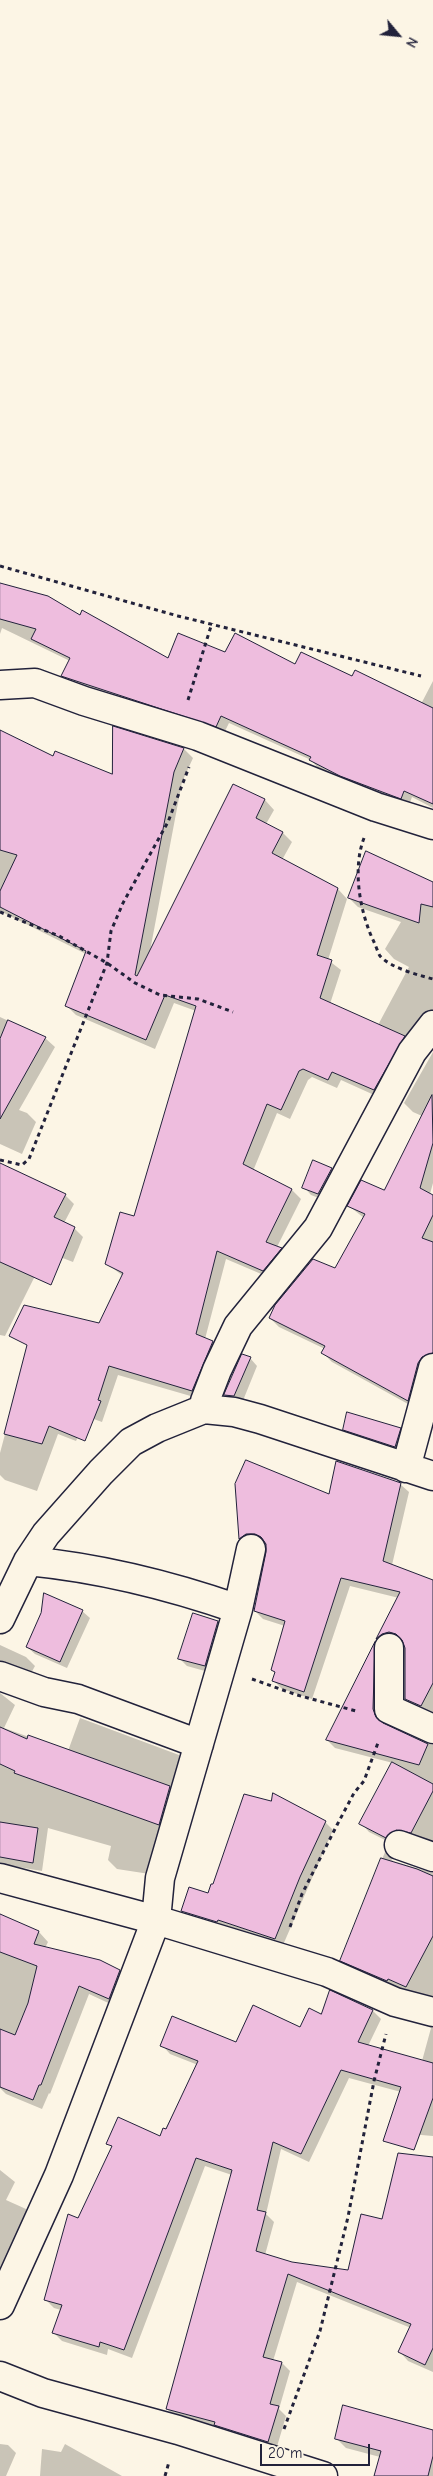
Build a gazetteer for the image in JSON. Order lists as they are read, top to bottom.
{
  "scale_bar": "20 m",
  "north": "bottom right"
}
